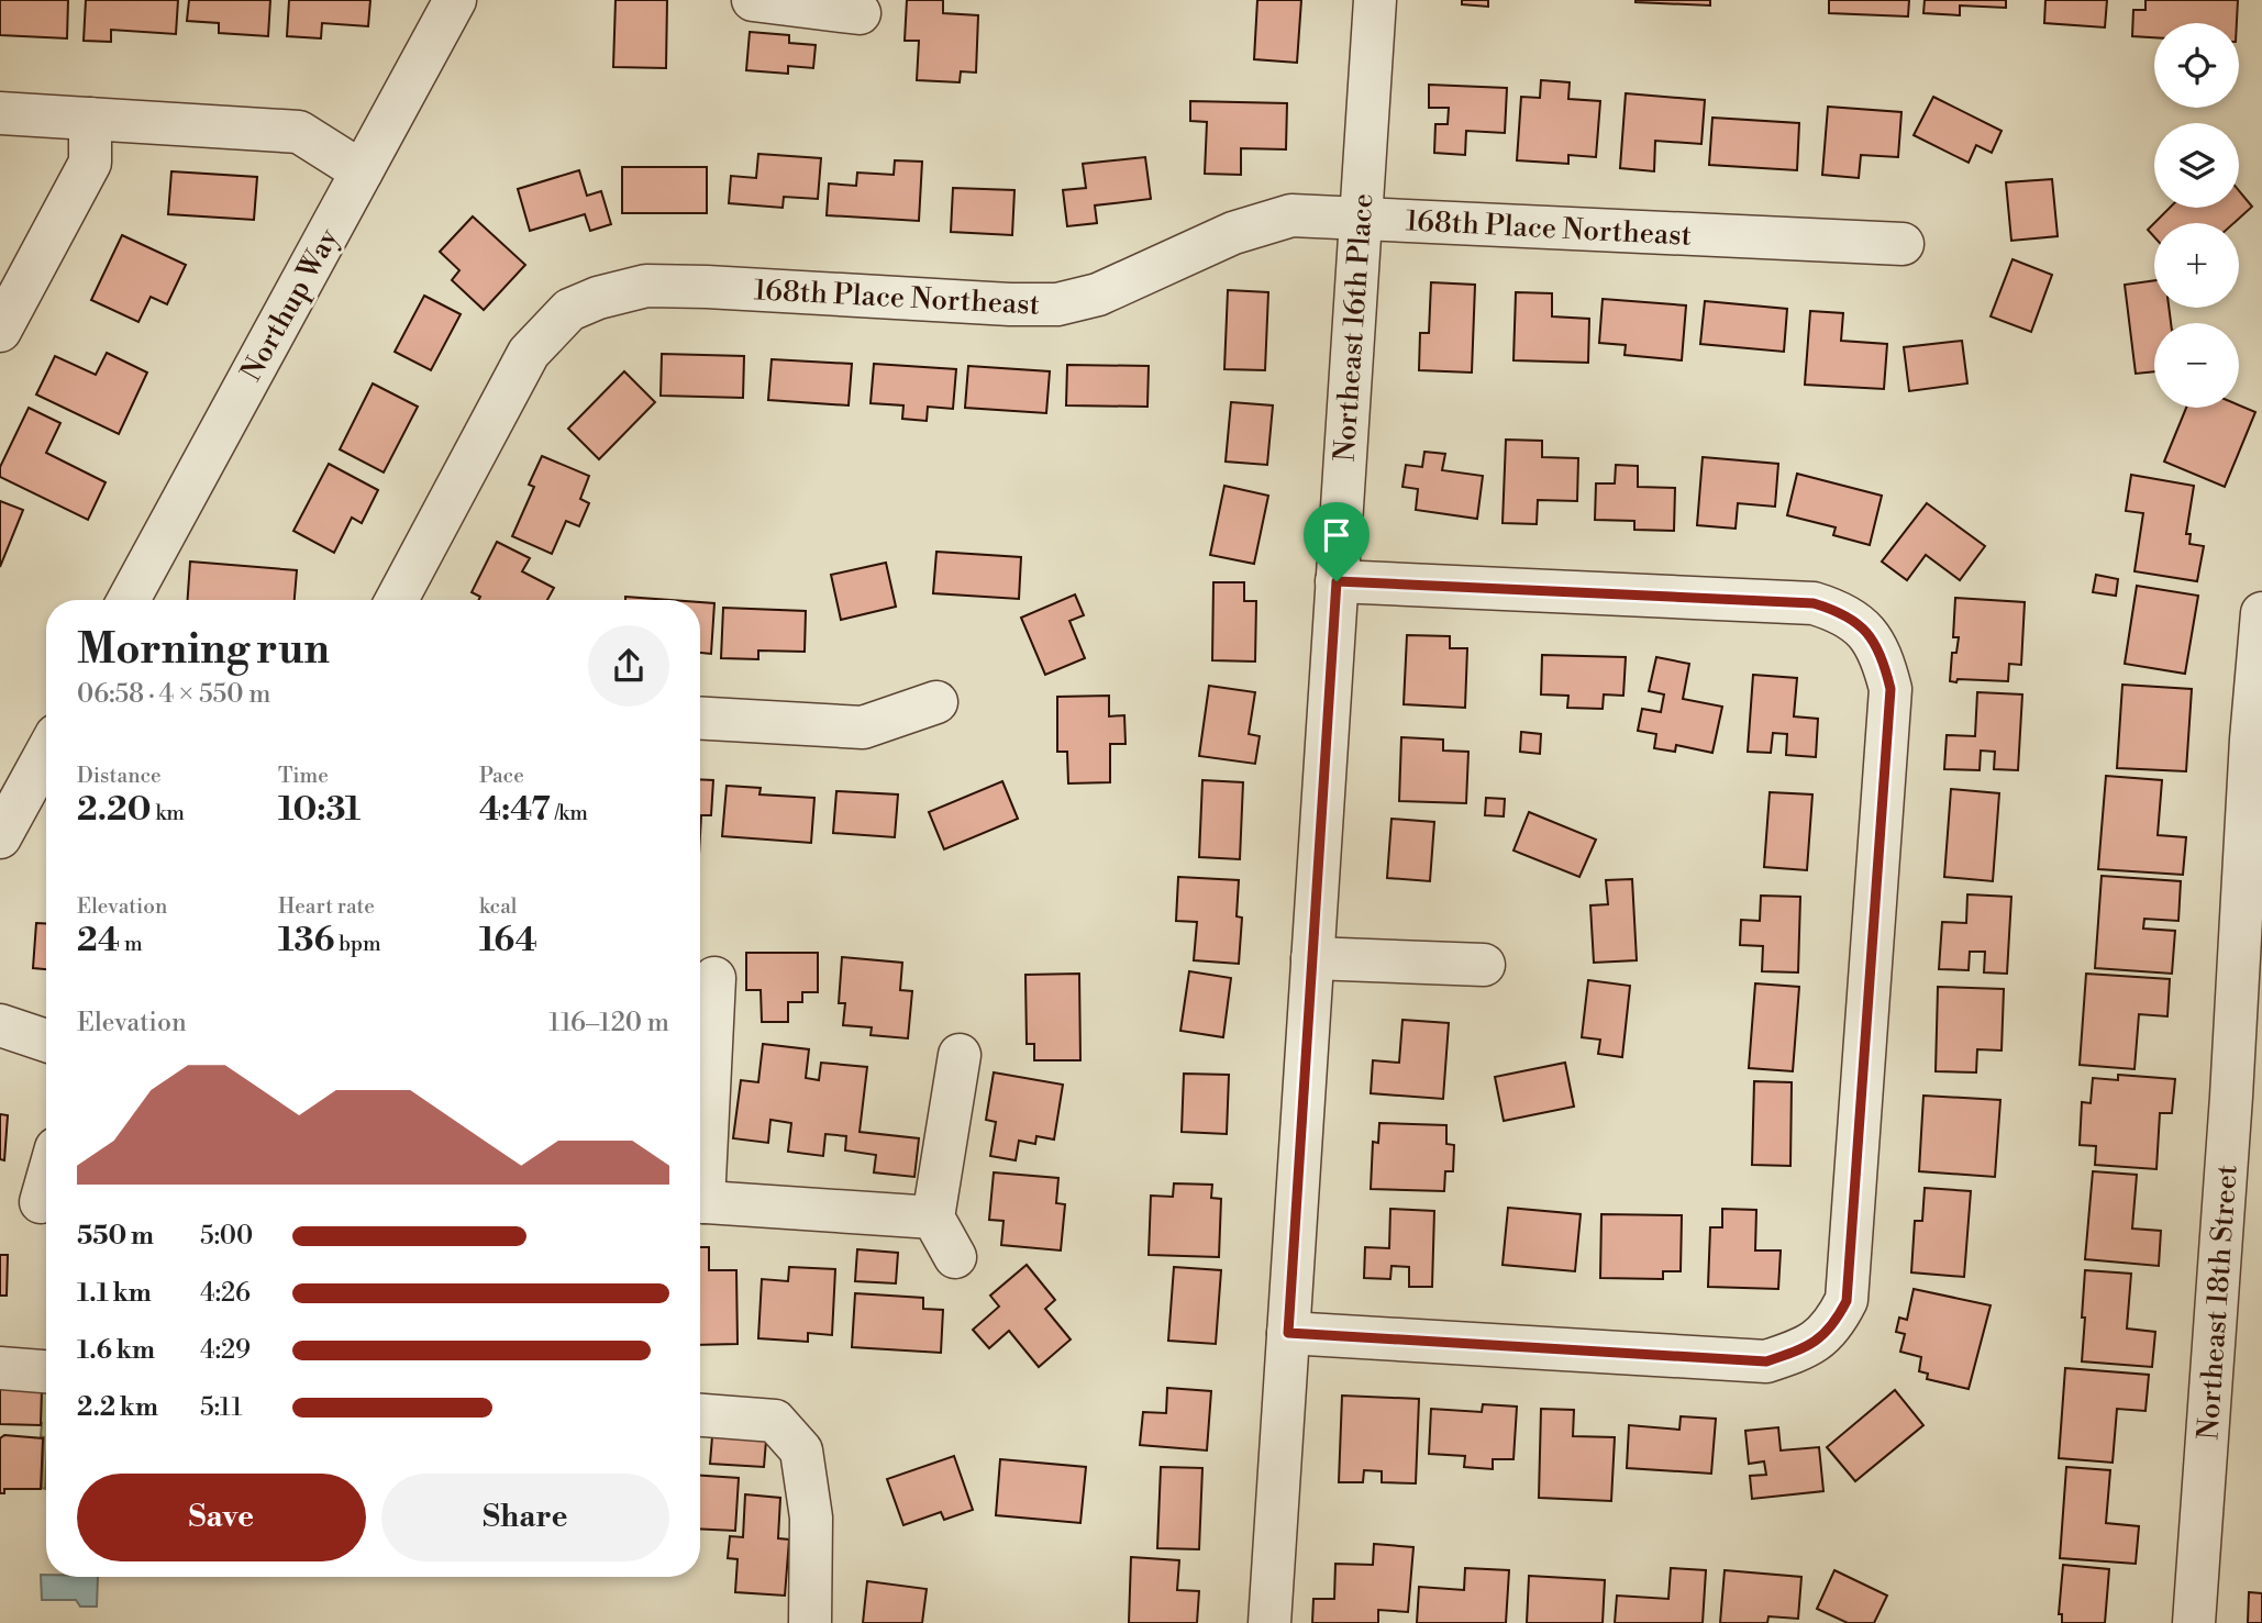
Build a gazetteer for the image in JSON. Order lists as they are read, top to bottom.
{
  "streets": {
    "street": [
      "168th Place Northeast",
      "Northup Way",
      "Northeast 16th Place",
      "Northeast 18th Street"
    ]
  },
  "crossings": [
    ["168th Place Northeast", "Northeast 16th Place"]
  ],
  "page": {
    "map_buttons": ["+", "−"],
    "heading": ["Morning run", "06:58 · 4 × 550 m"],
    "stats": [
      ["Distance", "2.20 km"],
      ["Time", "10:31"],
      ["Pace", "4:47 /km"],
      ["Elevation", "24 m"],
      ["Heart rate", "136 bpm"],
      ["kcal", "164"]
    ],
    "chart": ["Elevation", "116–120 m"],
    "list": [
      {
        "name": "550 m",
        "note": "5:00"
      },
      {
        "name": "1.1 km",
        "note": "4:26"
      },
      {
        "name": "1.6 km",
        "note": "4:29"
      },
      {
        "name": "2.2 km",
        "note": "5:11"
      }
    ],
    "buttons": ["Save", "Share"]
  }
}
